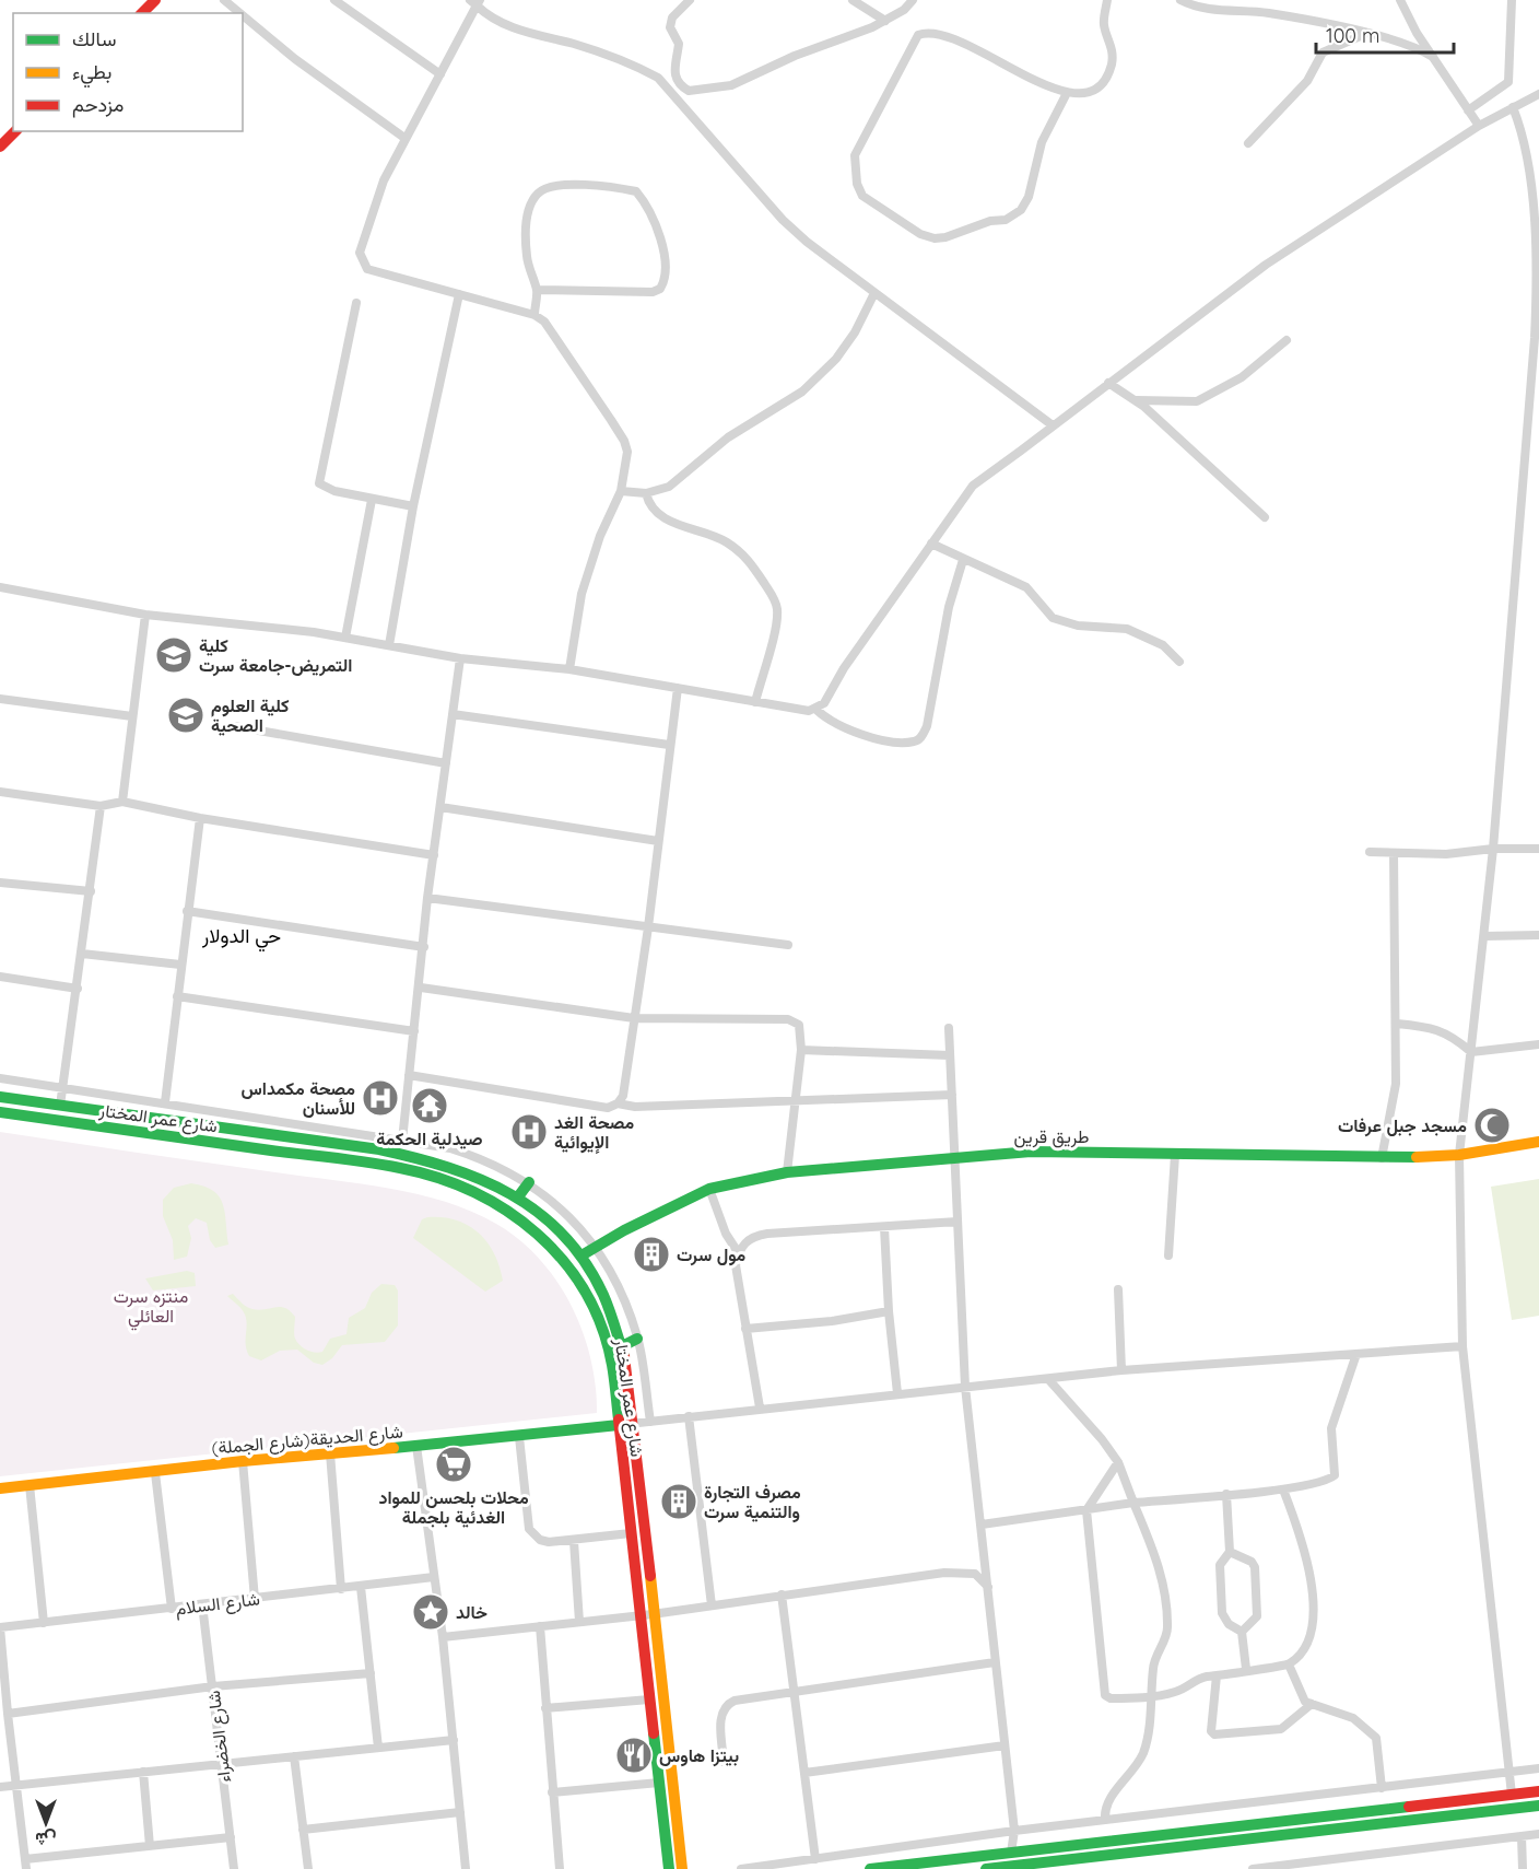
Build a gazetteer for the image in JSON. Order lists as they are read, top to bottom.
{
  "streets": {
    "main road": ["شارع عمر المختار", "طريق قرين", "شارع الحديقة(شارع الجملة)"],
    "street": ["شارع السلام", "شارع الخضراء"]
  },
  "crossings": [
    ["شارع عمر المختار", "شارع الحديقة(شارع الجملة)"],
    ["شارع السلام", "شارع الخضراء"]
  ],
  "districts": ["حي الدولار"],
  "parks": ["منتزه سرت العائلي"],
  "places": {
    "school or university": ["كلية التمريض-جامعة سرت", "كلية العلوم الصحية"],
    "hospital": ["مصحة مكمداس للأسنان", "مصحة الغد الإيوائية"],
    "temple": ["صيدلية الحكمة"],
    "mosque": ["مسجد جبل عرفات"],
    "building": ["مول سرت", "مصرف التجارة والتنمية سرت"],
    "supermarket": ["محلات بلحسن للمواد الغدئية بلجملة"],
    "place": ["خالد"],
    "restaurant": ["بيتزا هاوس"]
  },
  "legend": ["سالك", "بطيء", "مزدحم"],
  "scale_bar": "100 m",
  "north": "bottom"
}
